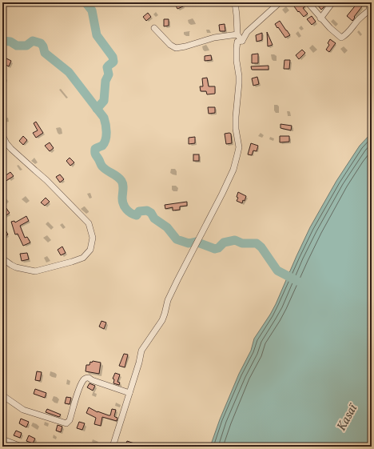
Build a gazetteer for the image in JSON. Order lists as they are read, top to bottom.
{
  "water": ["Kasaï"]
}
